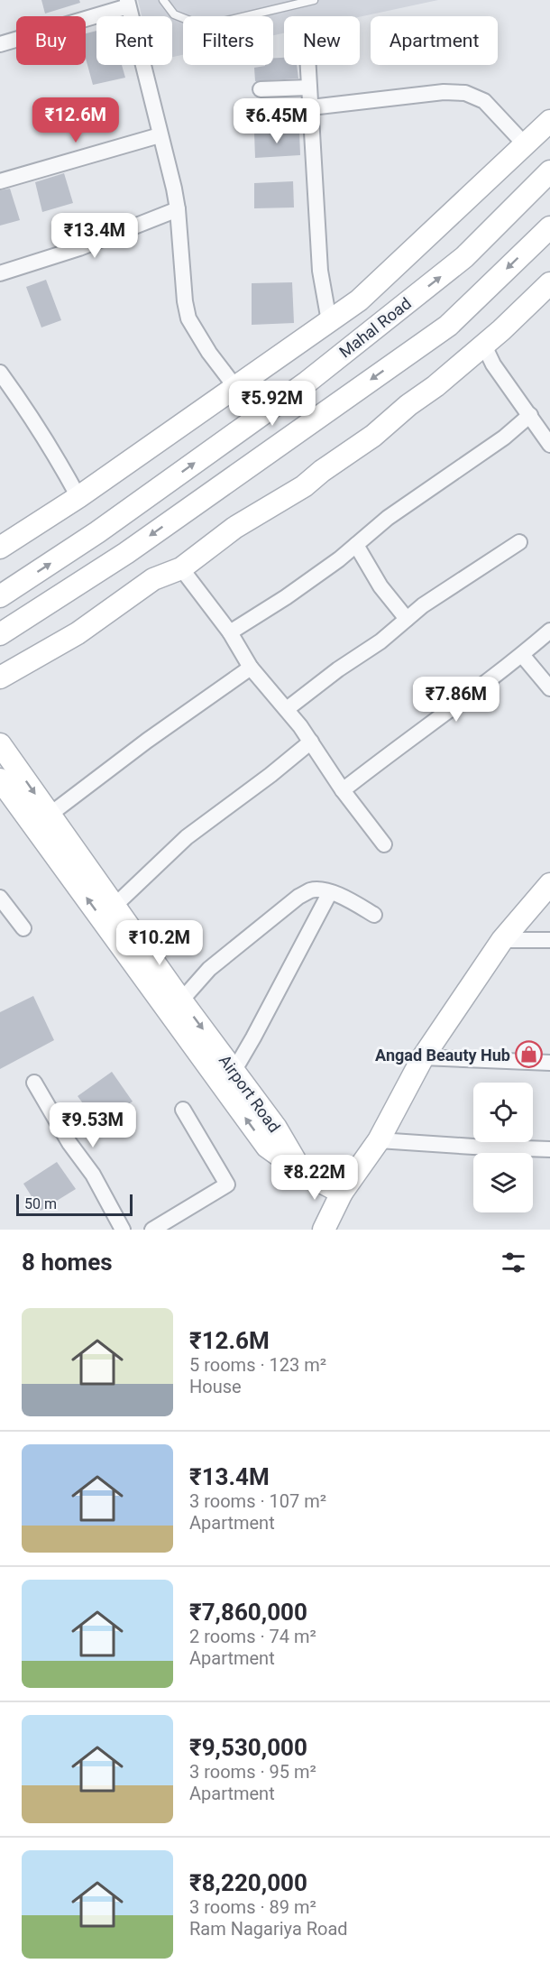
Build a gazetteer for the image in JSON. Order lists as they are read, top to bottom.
{
  "streets": {
    "street": ["Mahal Road", "Airport Road"]
  },
  "places": {
    "shop": ["Angad Beauty Hub"]
  },
  "scale_bar": "50 m",
  "page": {
    "chip": [
      "Buy",
      "Rent",
      "Filters",
      "New",
      "Apartment"
    ],
    "price": [
      "₹12.6M",
      "₹6.45M",
      "₹13.4M",
      "₹5.92M",
      "₹7.86M",
      "₹10.2M",
      "₹9.53M",
      "₹8.22M"
    ],
    "scale": "50 m",
    "heading": "8 homes",
    "list": [
      {
        "name": "₹12.6M",
        "note": "5 rooms · 123 m² · House"
      },
      {
        "name": "₹13.4M",
        "note": "3 rooms · 107 m² · Apartment"
      },
      {
        "name": "₹7,860,000",
        "note": "2 rooms · 74 m² · Apartment"
      },
      {
        "name": "₹9,530,000",
        "note": "3 rooms · 95 m² · Apartment"
      },
      {
        "name": "₹8,220,000",
        "note": "3 rooms · 89 m² · Ram Nagariya Road"
      }
    ]
  }
}
